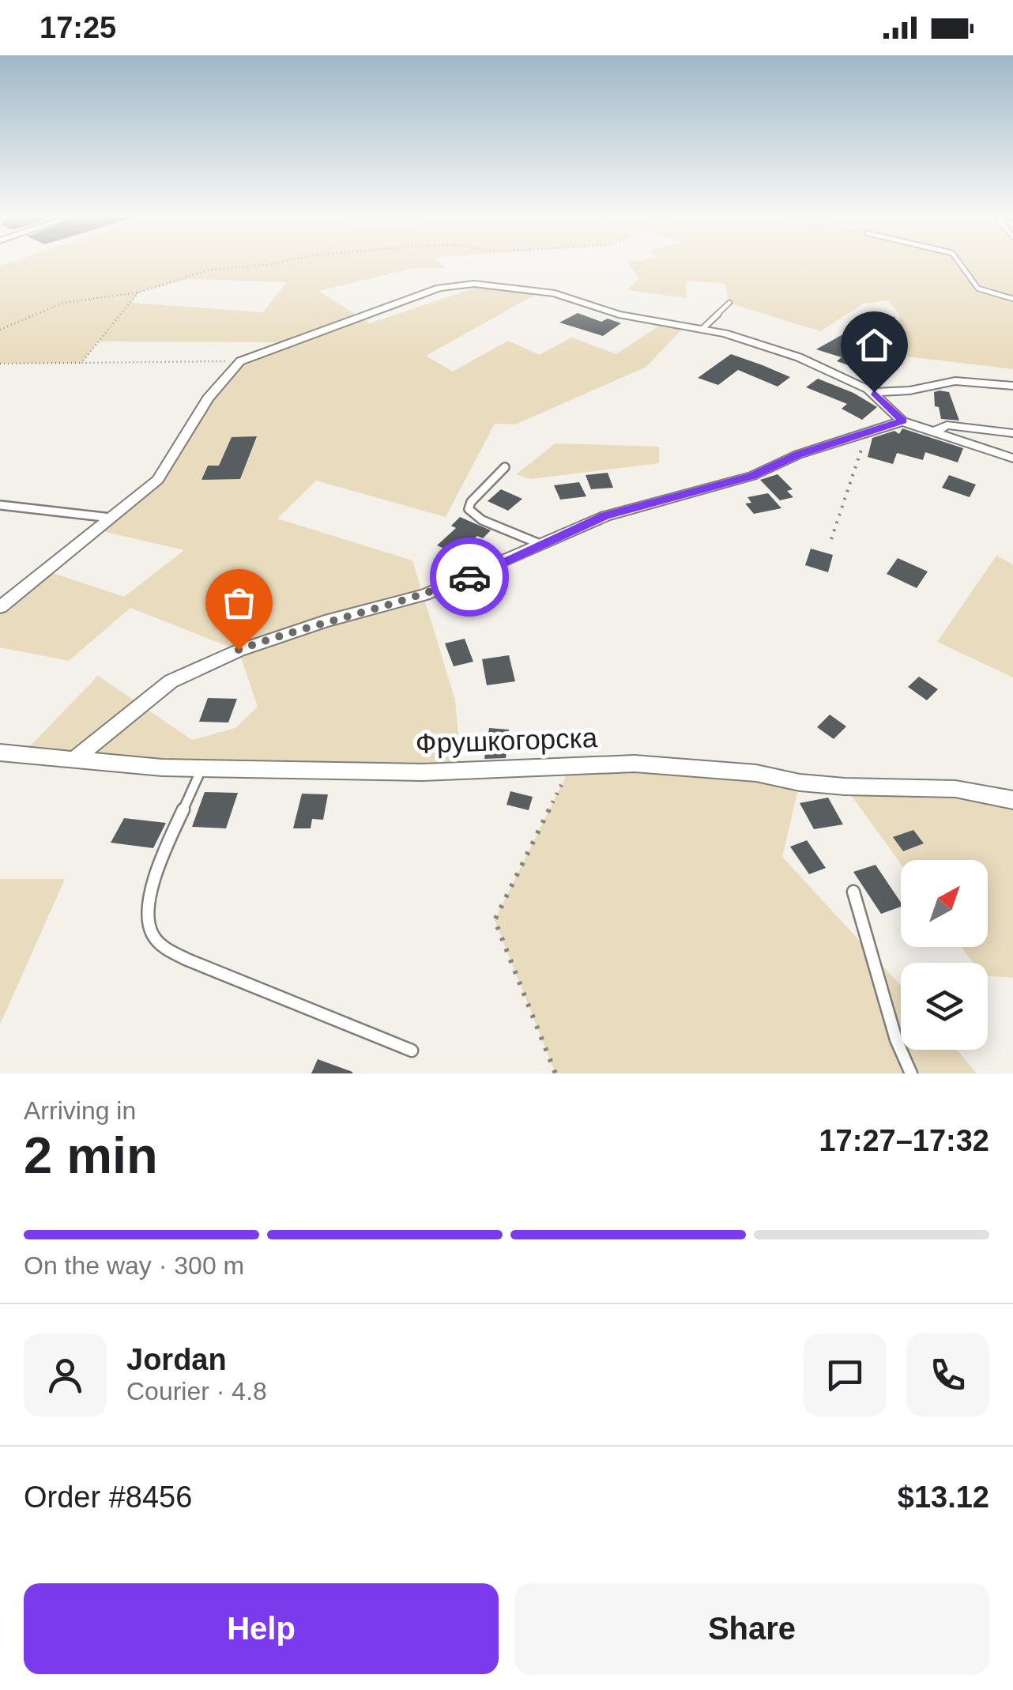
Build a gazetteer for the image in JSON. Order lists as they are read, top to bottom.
{
  "streets": {
    "street": ["Фрушкогорска"]
  },
  "north": "top right",
  "page": {
    "status": "17:25",
    "heading": ["2 min", "Arriving in", "17:27–17:32"],
    "panel": [
      "Jordan",
      "Courier · 4.8",
      "Order #8456",
      "$13.12"
    ],
    "bar": "On the way · 300 m",
    "buttons": ["Help", "Share"]
  }
}
